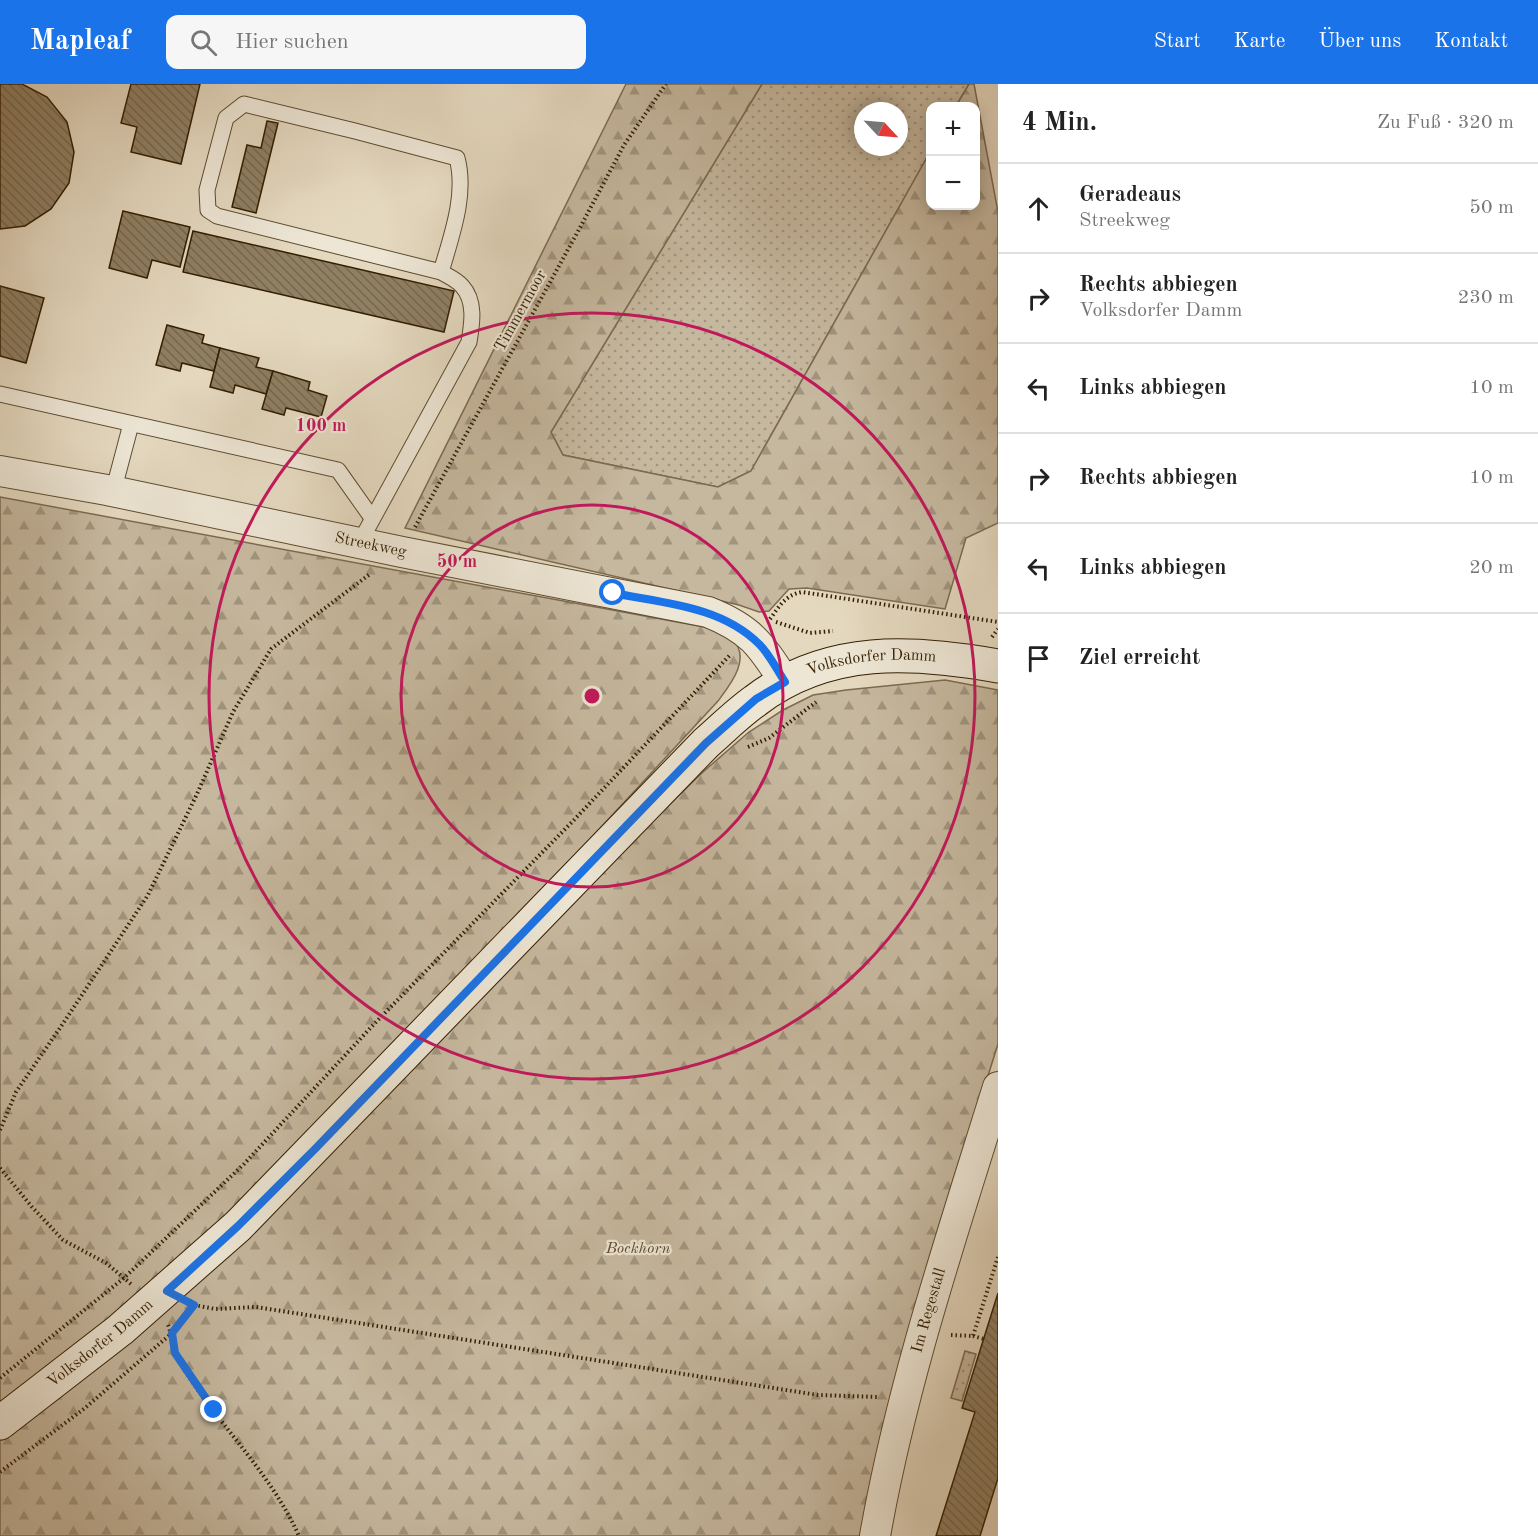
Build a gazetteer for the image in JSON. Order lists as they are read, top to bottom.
{
  "streets": {
    "main road": ["Volksdorfer Damm"],
    "street": ["Streekweg", "Im Regestall"],
    "path": ["Timmermoor"]
  },
  "crossings": [
    ["Timmermoor", "Streekweg"],
    ["Streekweg", "Volksdorfer Damm"]
  ],
  "parks": ["Bockhorn"],
  "north": "bottom right",
  "page": {
    "header": "Mapleaf",
    "search": "Hier suchen",
    "nav": [
      "Start",
      "Karte",
      "Über uns",
      "Kontakt"
    ],
    "heading": ["4 Min.", "Zu Fuß · 320 m"],
    "map_buttons": ["+", "−"],
    "list": [
      ["Geradeaus", "Streekweg", "50 m"],
      ["Rechts abbiegen", "Volksdorfer Damm", "230 m"],
      ["Links abbiegen", "10 m"],
      ["Rechts abbiegen", "10 m"],
      ["Links abbiegen", "20 m"],
      "Ziel erreicht"
    ]
  },
  "rings": ["100 m", "50 m"]
}
